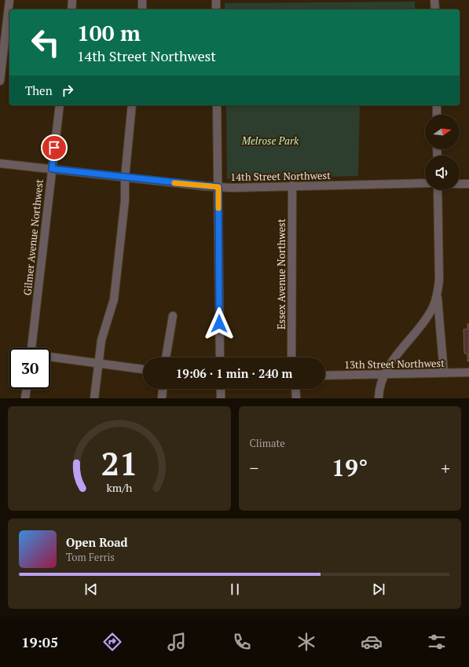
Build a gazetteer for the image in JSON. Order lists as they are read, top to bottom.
{
  "streets": {
    "street": [
      "14th Street Northwest",
      "Gilmer Avenue Northwest",
      "Essex Avenue Northwest",
      "13th Street Northwest"
    ]
  },
  "crossings": [
    ["14th Street Northwest", "Gilmer Avenue Northwest"],
    ["14th Street Northwest", "Essex Avenue Northwest"]
  ],
  "parks": ["Melrose Park"],
  "north": "right",
  "page": {
    "turn": ["100 m", "14th Street Northwest"],
    "then": "Then",
    "limit": "30",
    "trip": "19:06 · 1 min · 240 m",
    "tile": "Climate",
    "heat": ["−", "19°", "+"],
    "song": ["Open Road", "Tom Ferris"],
    "tabs": "19:05",
    "gauge": ["21", "km/h"]
  }
}
